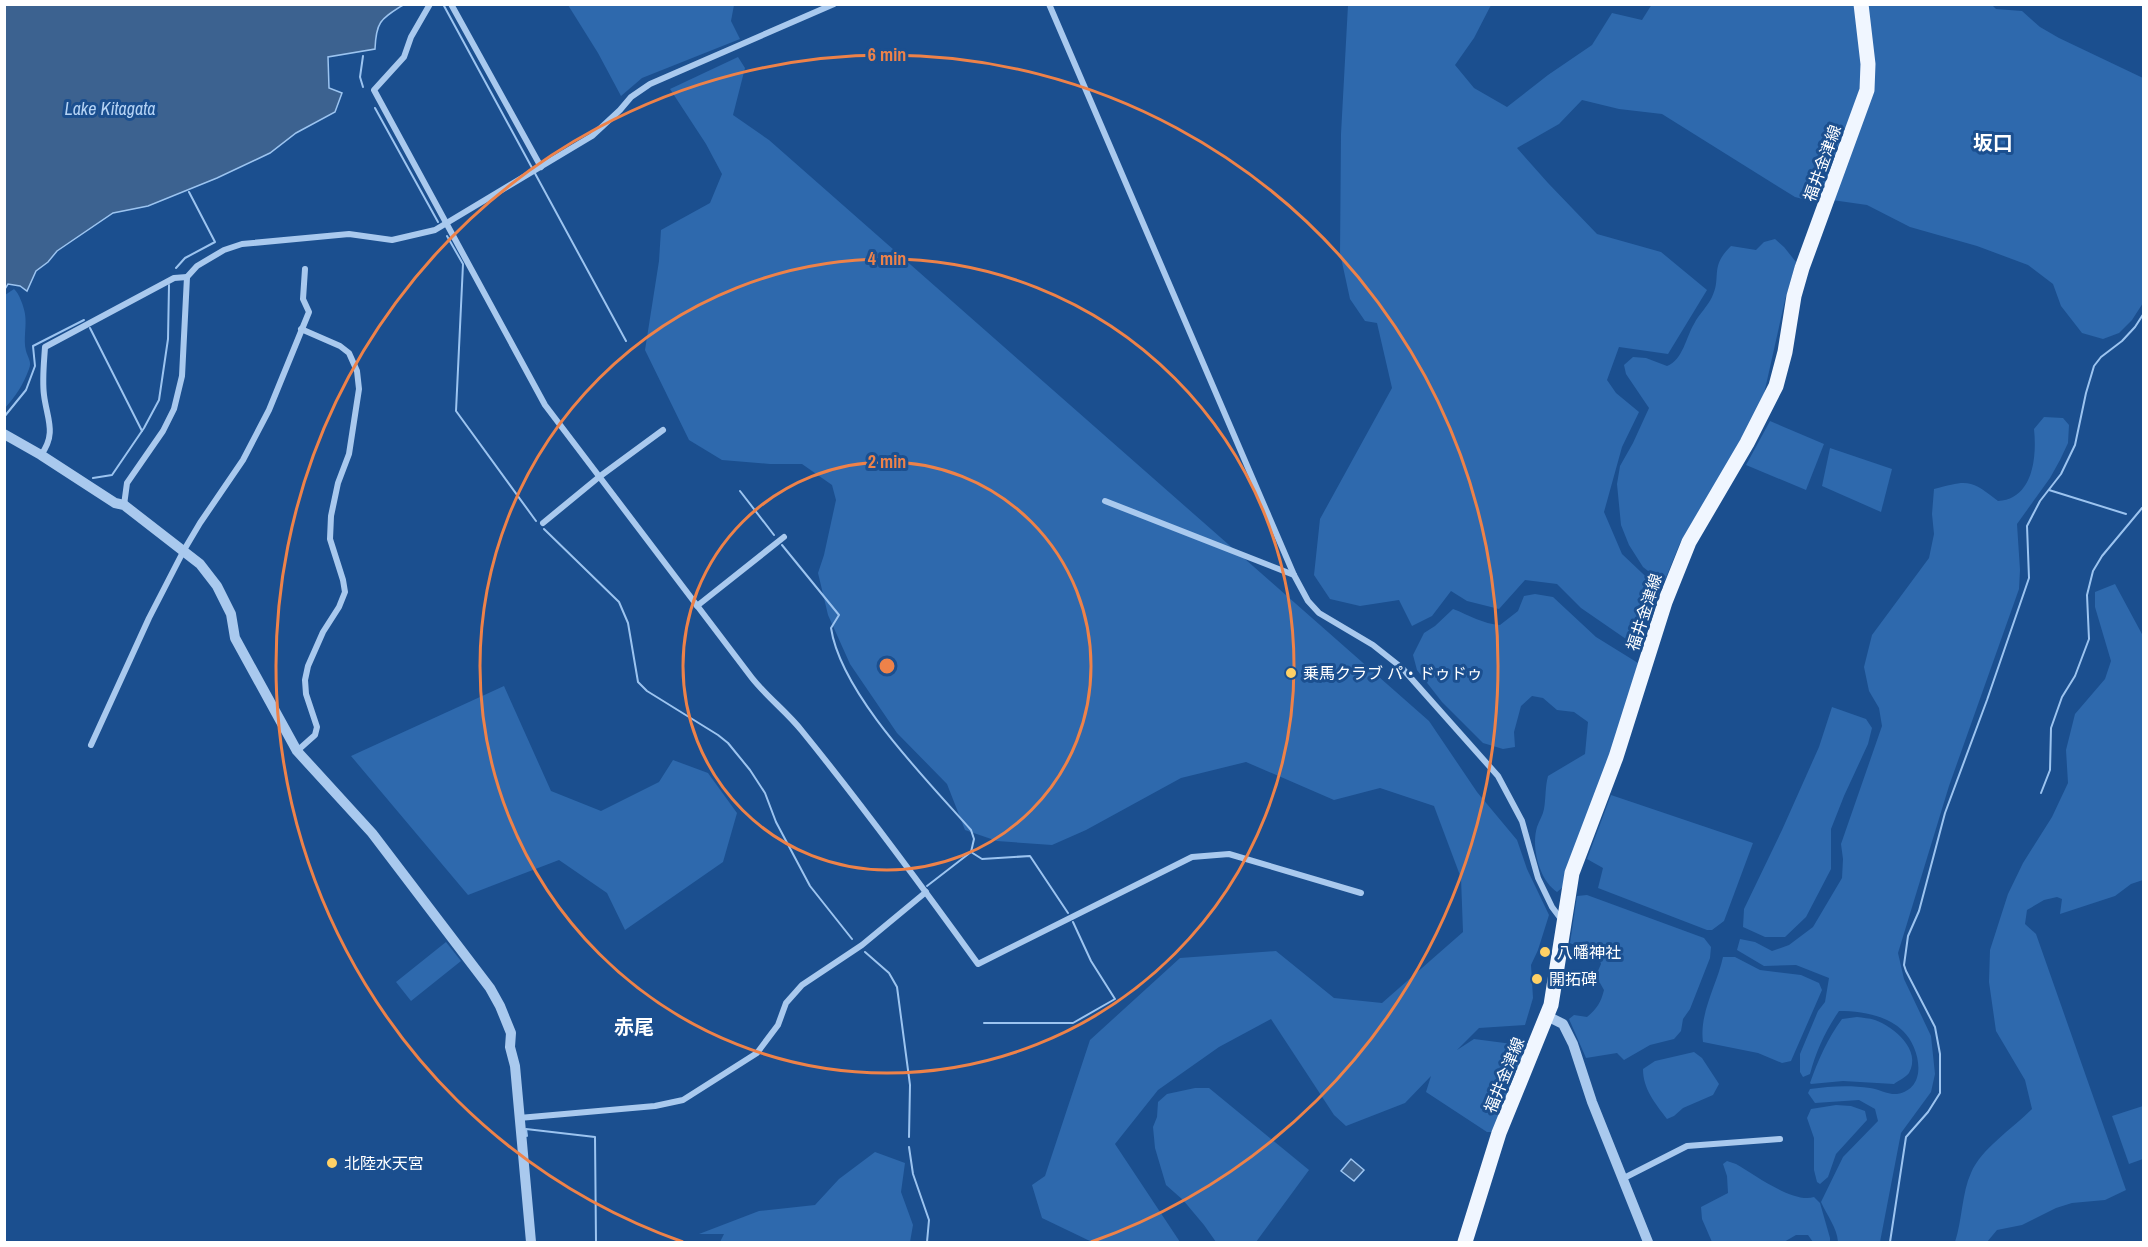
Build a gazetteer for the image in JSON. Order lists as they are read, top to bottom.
{
  "streets": {
    "main road": ["福井金津線"]
  },
  "districts": ["坂口", "赤尾"],
  "water": ["Lake Kitagata"],
  "places": [
    "乗馬クラブ パ・ドゥドゥ",
    "八幡神社",
    "開拓碑",
    "北陸水天宮"
  ],
  "rings": ["6 min", "4 min", "2 min"]
}
